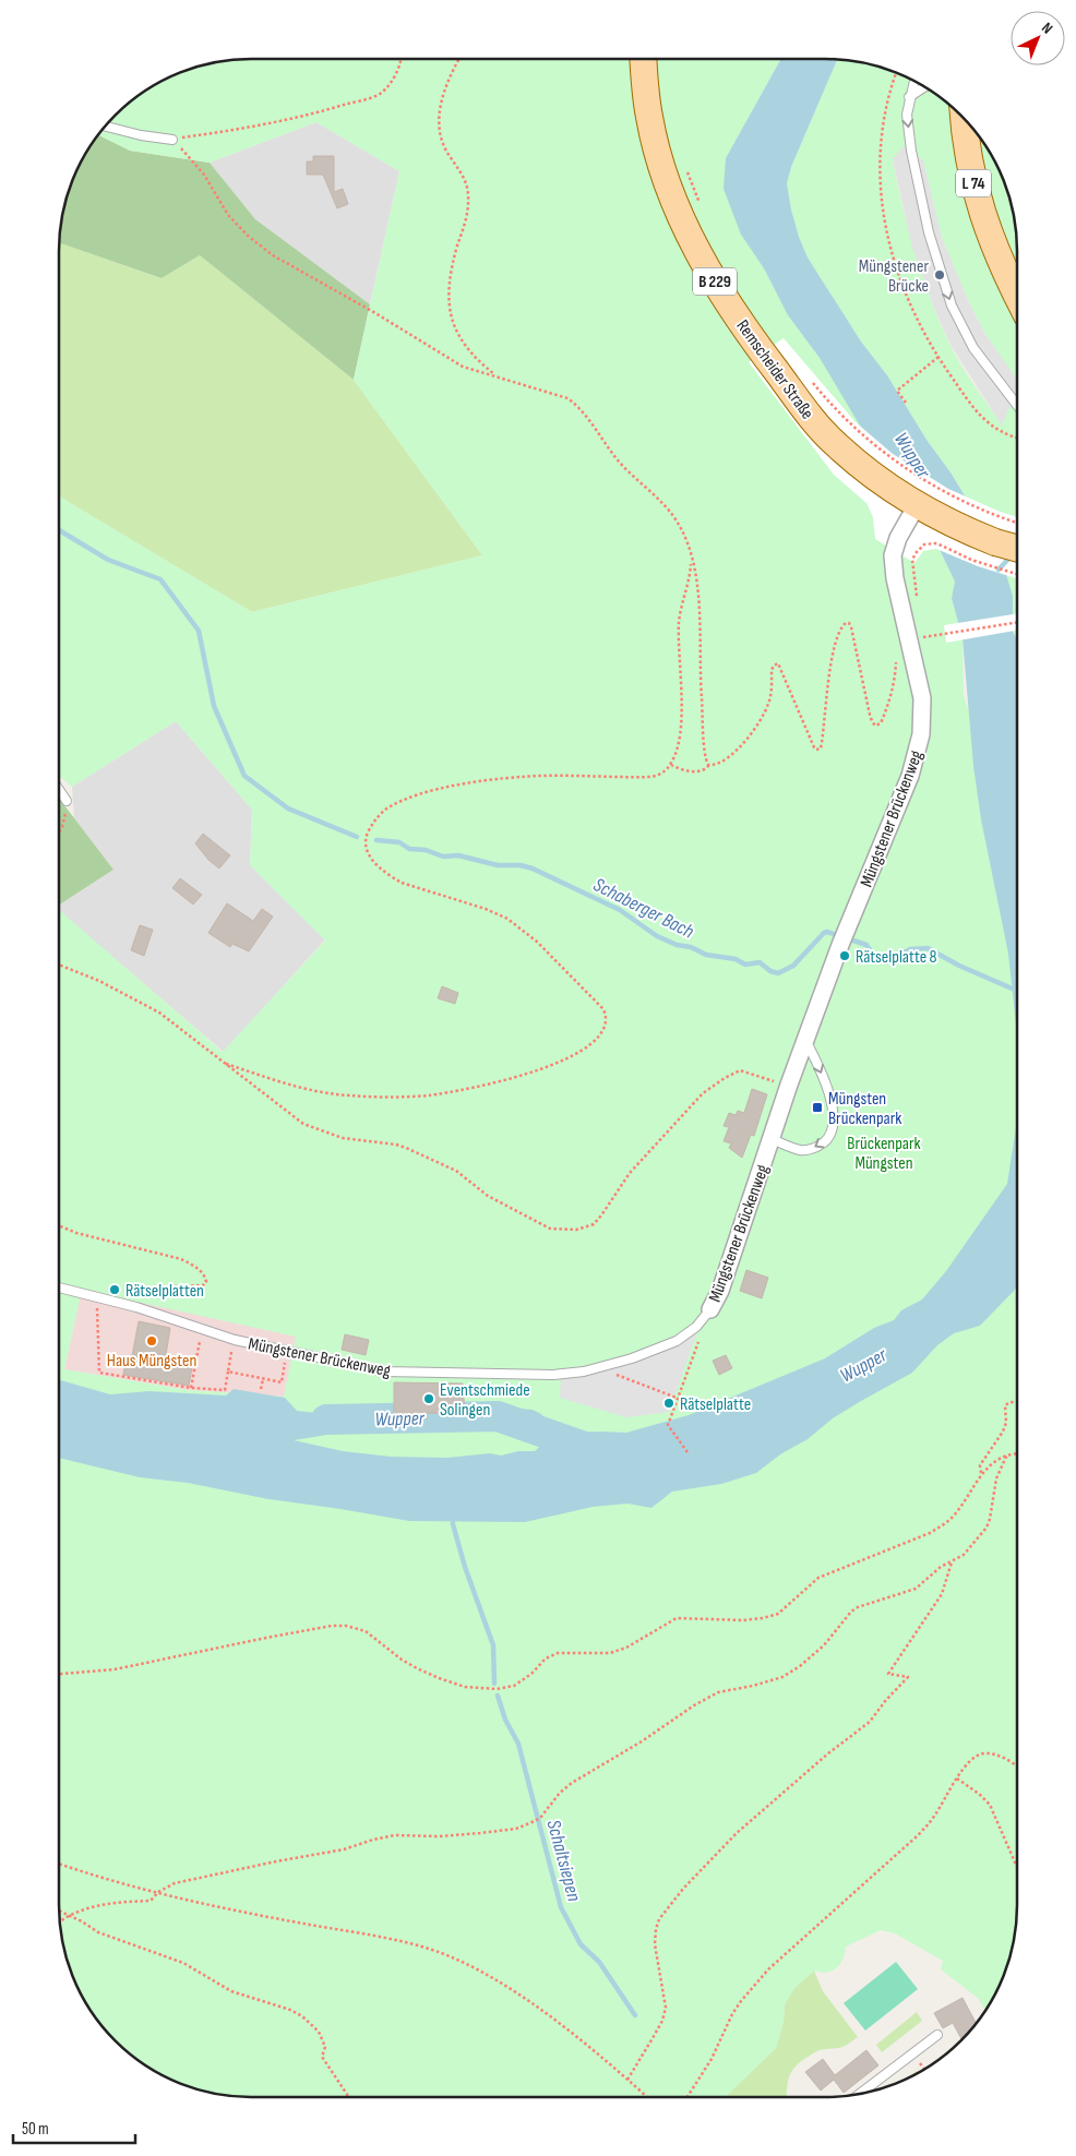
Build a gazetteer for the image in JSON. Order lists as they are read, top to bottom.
{
  "streets": {
    "main road": ["L 74", "B 229", "Remscheider Straße"],
    "street": ["Müngstener Brückenweg"]
  },
  "crossings": [
    ["Remscheider Straße", "Müngstener Brückenweg"]
  ],
  "water": ["Wupper", "Schaberger Bach", "Schaltsiepen"],
  "parks": ["Brückenpark Müngsten"],
  "places": {
    "other": [
      "Müngstener Brücke",
      "Rätselplatte 8",
      "Rätselplatten",
      "Haus Müngsten",
      "Eventschmiede Solingen",
      "Rätselplatte"
    ],
    "transit": ["Müngsten Brückenpark"]
  },
  "scale_bar": "50 m",
  "north": "top right"
}
